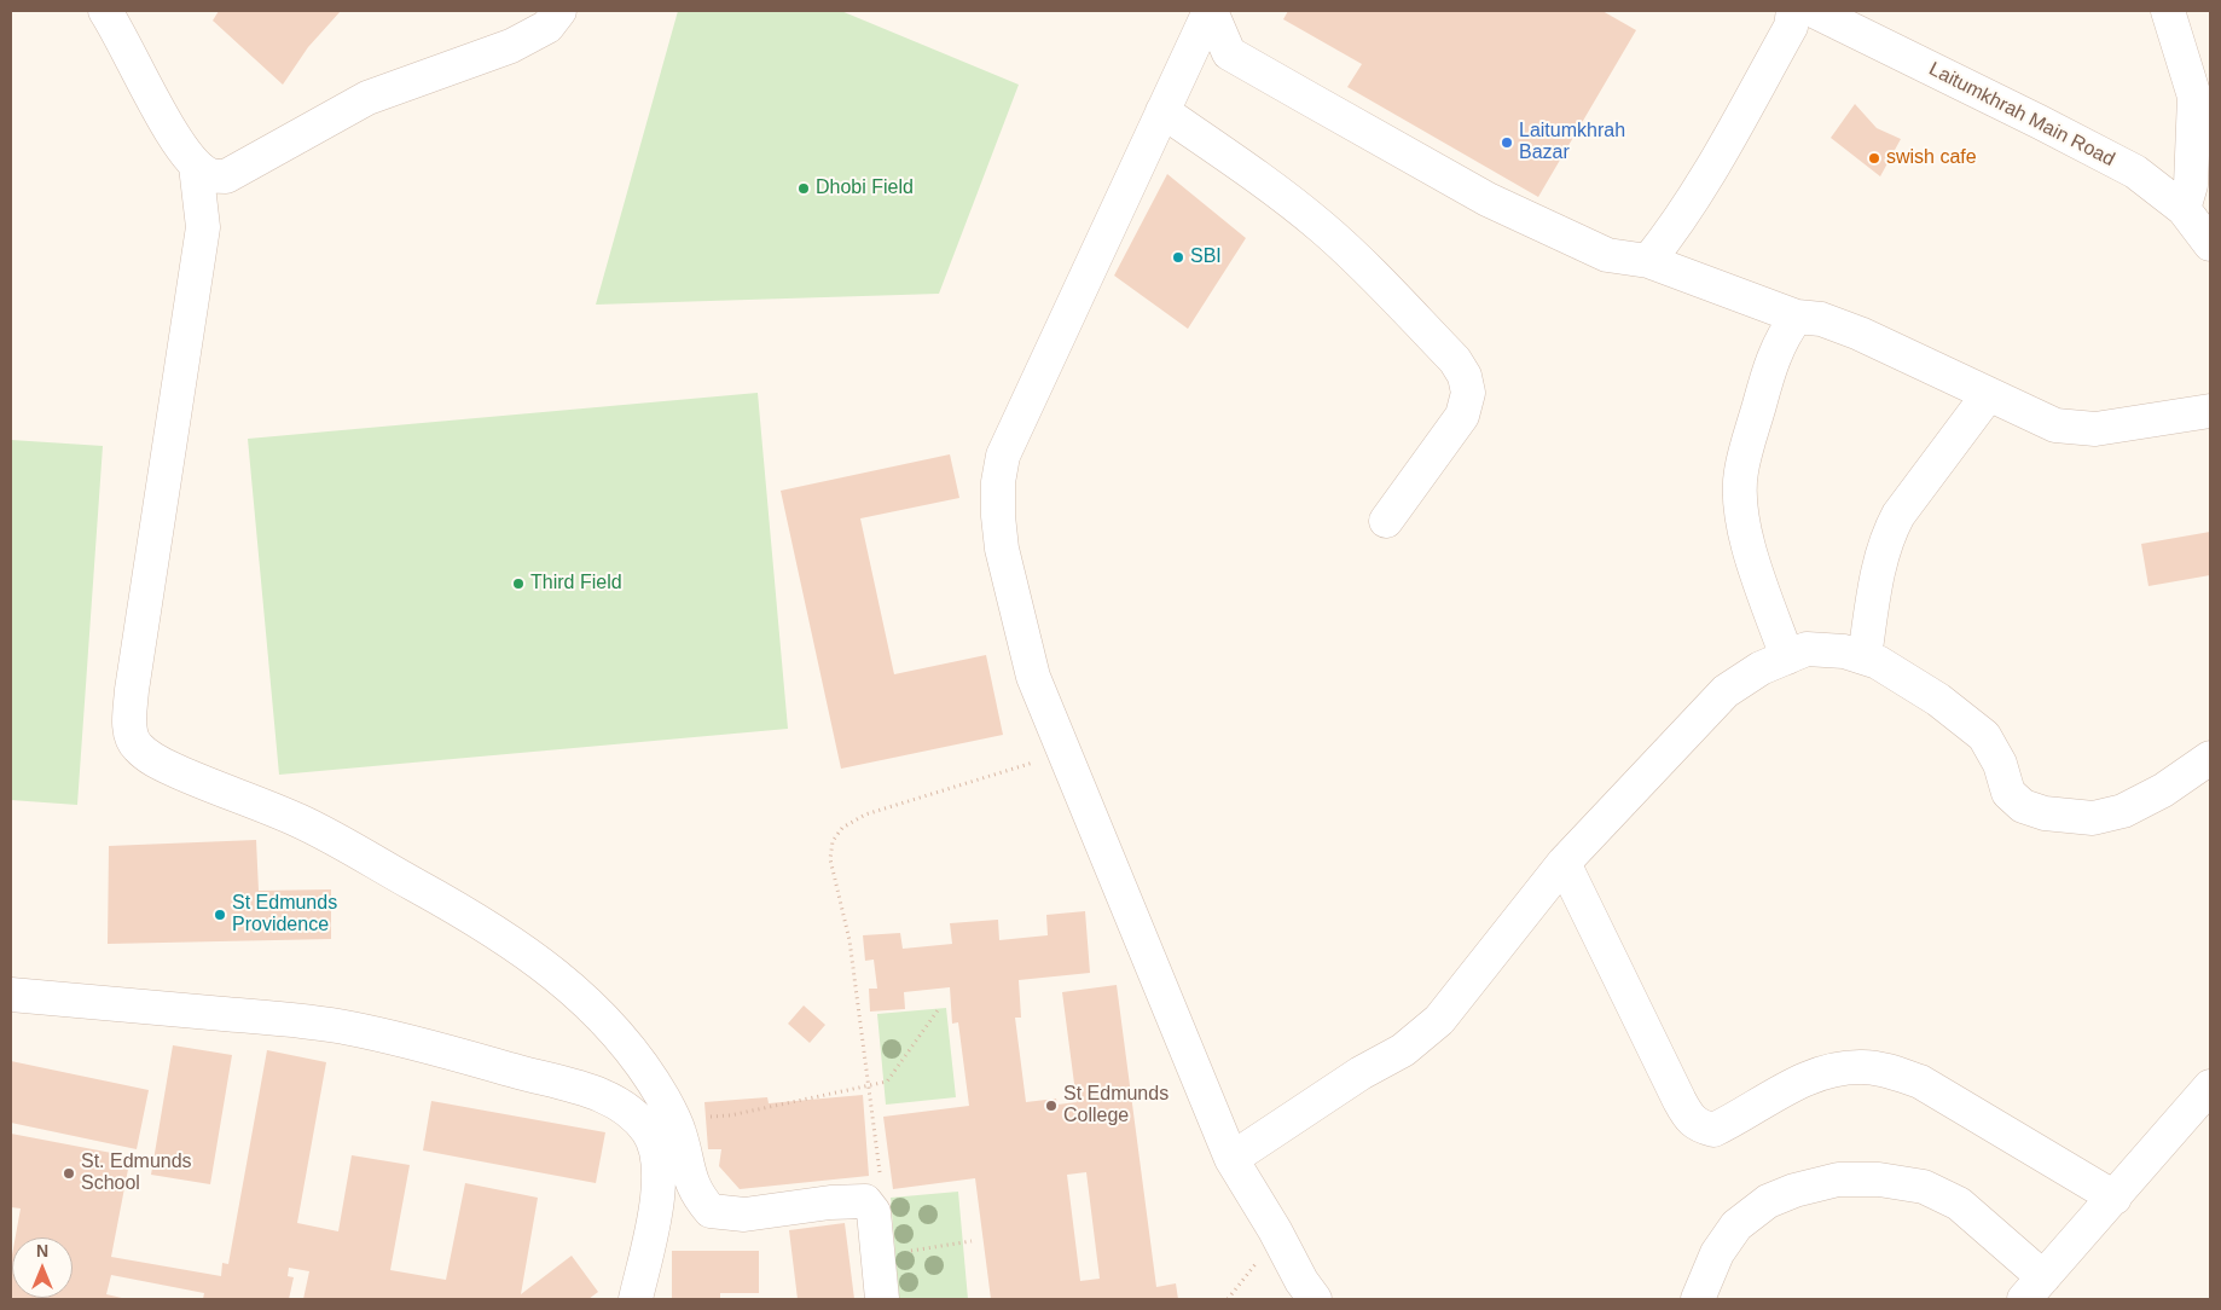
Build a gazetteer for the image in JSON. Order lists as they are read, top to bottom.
{
  "streets": {
    "street": ["Laitumkhrah Main Road"]
  },
  "places": [
    "Laitumkhrah Bazar",
    "swish cafe",
    "Dhobi Field",
    "SBI",
    "Third Field",
    "St Edmunds Providence",
    "St Edmunds College",
    "St. Edmunds School"
  ],
  "north": "top"
}
